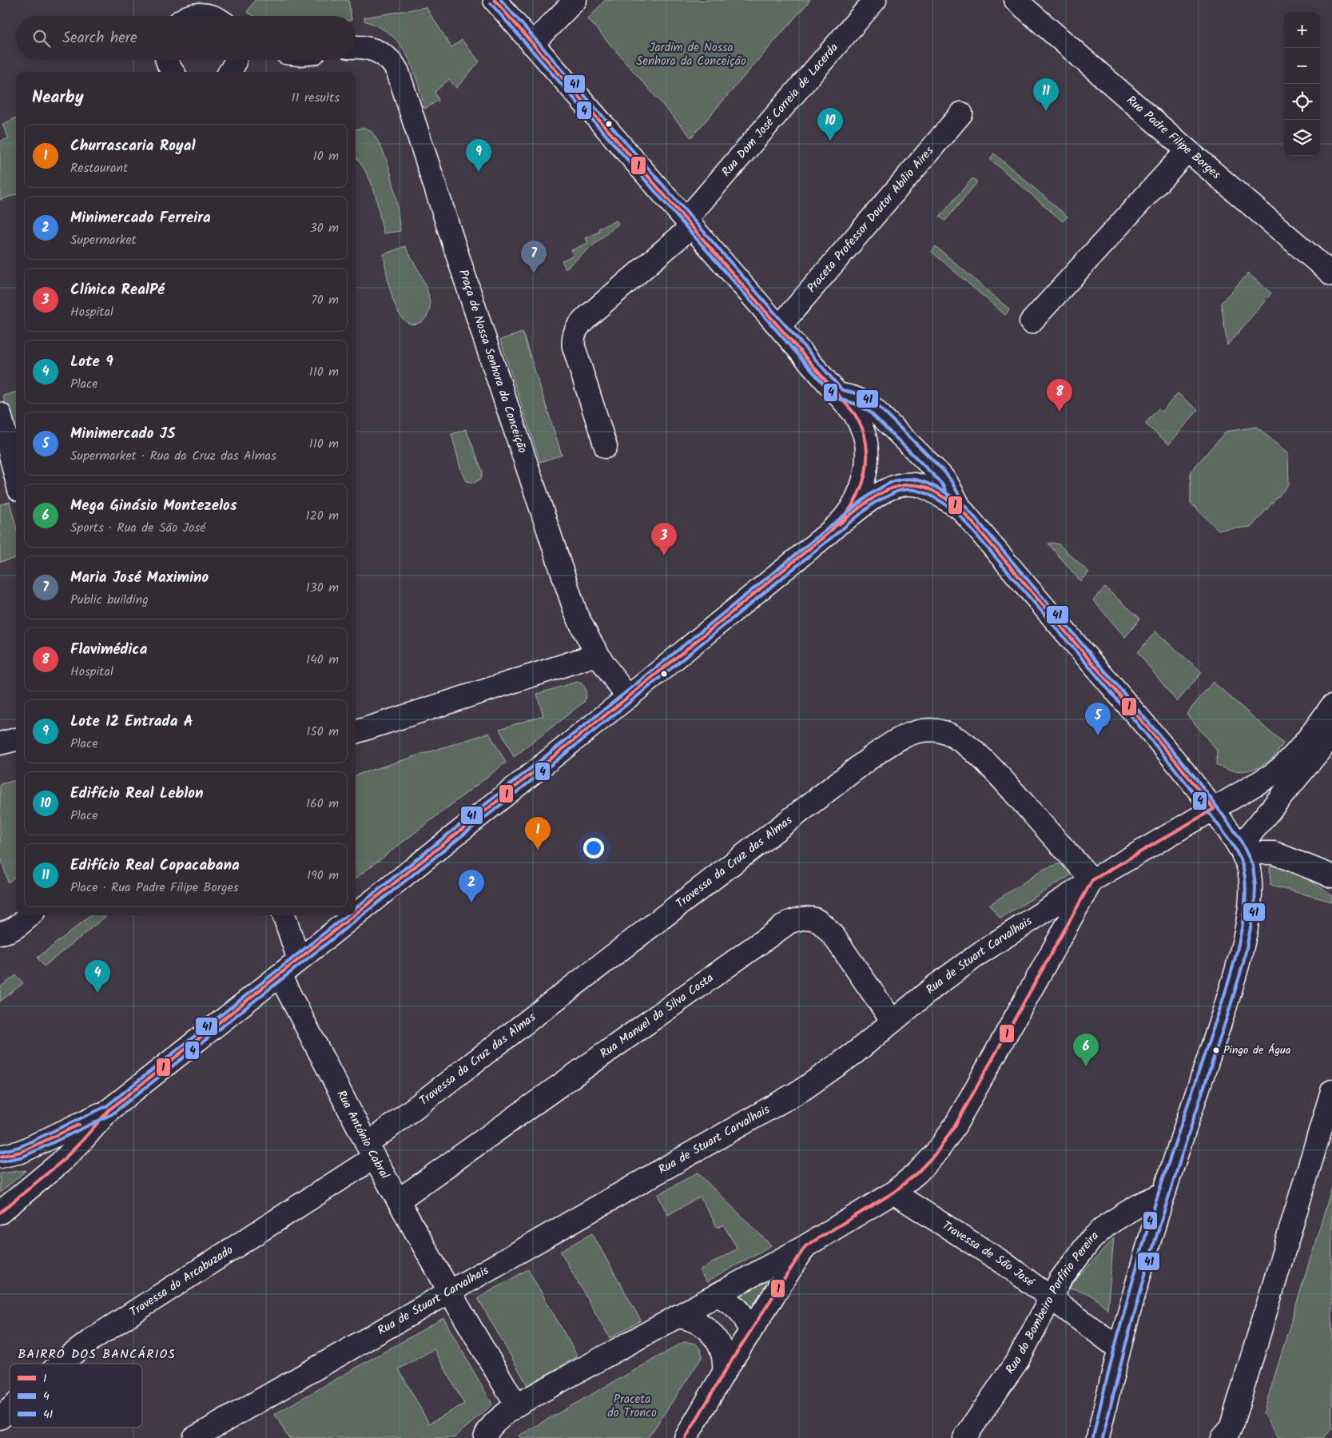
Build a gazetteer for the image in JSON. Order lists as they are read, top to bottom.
{
  "streets": {
    "street": [
      "Rua Dom José Correia de Lacerda",
      "Rua Padre Filipe Borges",
      "Praceta Professor Doutor Abílio Aires",
      "Praça de Nossa Senhora da Conceição",
      "Travessa da Cruz das Almas",
      "Rua de Stuart Carvalhais",
      "Rua Manuel da Silva Costa",
      "Rua António Cabral",
      "Travessa de São José",
      "Travessa do Arcabuzado",
      "Rua do Bombeiro Porfírio Pereira"
    ]
  },
  "crossings": [
    ["Travessa da Cruz das Almas", "Rua de Stuart Carvalhais"],
    ["Travessa da Cruz das Almas", "Rua António Cabral"],
    ["Travessa da Cruz das Almas", "Travessa do Arcabuzado"],
    ["Rua de Stuart Carvalhais", "Rua Manuel da Silva Costa"],
    ["Rua de Stuart Carvalhais", "Rua António Cabral"],
    ["Rua Manuel da Silva Costa", "Rua António Cabral"],
    ["Rua António Cabral", "Travessa do Arcabuzado"],
    ["Travessa de São José", "Rua do Bombeiro Porfírio Pereira"]
  ],
  "districts": ["BAIRRO DOS BANCÁRIOS"],
  "parks": ["Jardim de Nossa Senhora da Conceição", "Praceta do Tronco"],
  "places": ["Pingo de Água"],
  "lines": ["transit line 1", "transit line 41", "transit line 4"],
  "legend": ["1", "4", "41"],
  "page": {
    "map_buttons": ["+", "−"],
    "search": "Search here",
    "heading": ["Nearby", "11 results"],
    "pins": [
      "11",
      "10",
      "9",
      "7",
      "8",
      "3",
      "5",
      "1",
      "2",
      "4",
      "6"
    ],
    "list": [
      {
        "mark": "1",
        "name": "Churrascaria Royal",
        "note": "Restaurant",
        "value": "10 m"
      },
      {
        "mark": "2",
        "name": "Minimercado Ferreira",
        "note": "Supermarket",
        "value": "30 m"
      },
      {
        "mark": "3",
        "name": "Clínica RealPé",
        "note": "Hospital",
        "value": "70 m"
      },
      {
        "mark": "4",
        "name": "Lote 9",
        "note": "Place",
        "value": "110 m"
      },
      {
        "mark": "5",
        "name": "Minimercado JS",
        "note": "Supermarket · Rua da Cruz das Almas",
        "value": "110 m"
      },
      {
        "mark": "6",
        "name": "Mega Ginásio Montezelos",
        "note": "Sports · Rua de São José",
        "value": "120 m"
      },
      {
        "mark": "7",
        "name": "Maria José Maximino",
        "note": "Public building",
        "value": "130 m"
      },
      {
        "mark": "8",
        "name": "Flavimédica",
        "note": "Hospital",
        "value": "140 m"
      },
      {
        "mark": "9",
        "name": "Lote 12 Entrada A",
        "note": "Place",
        "value": "150 m"
      },
      {
        "mark": "10",
        "name": "Edifício Real Leblon",
        "note": "Place",
        "value": "160 m"
      },
      {
        "mark": "11",
        "name": "Edifício Real Copacabana",
        "note": "Place · Rua Padre Filipe Borges",
        "value": "190 m"
      }
    ]
  }
}
